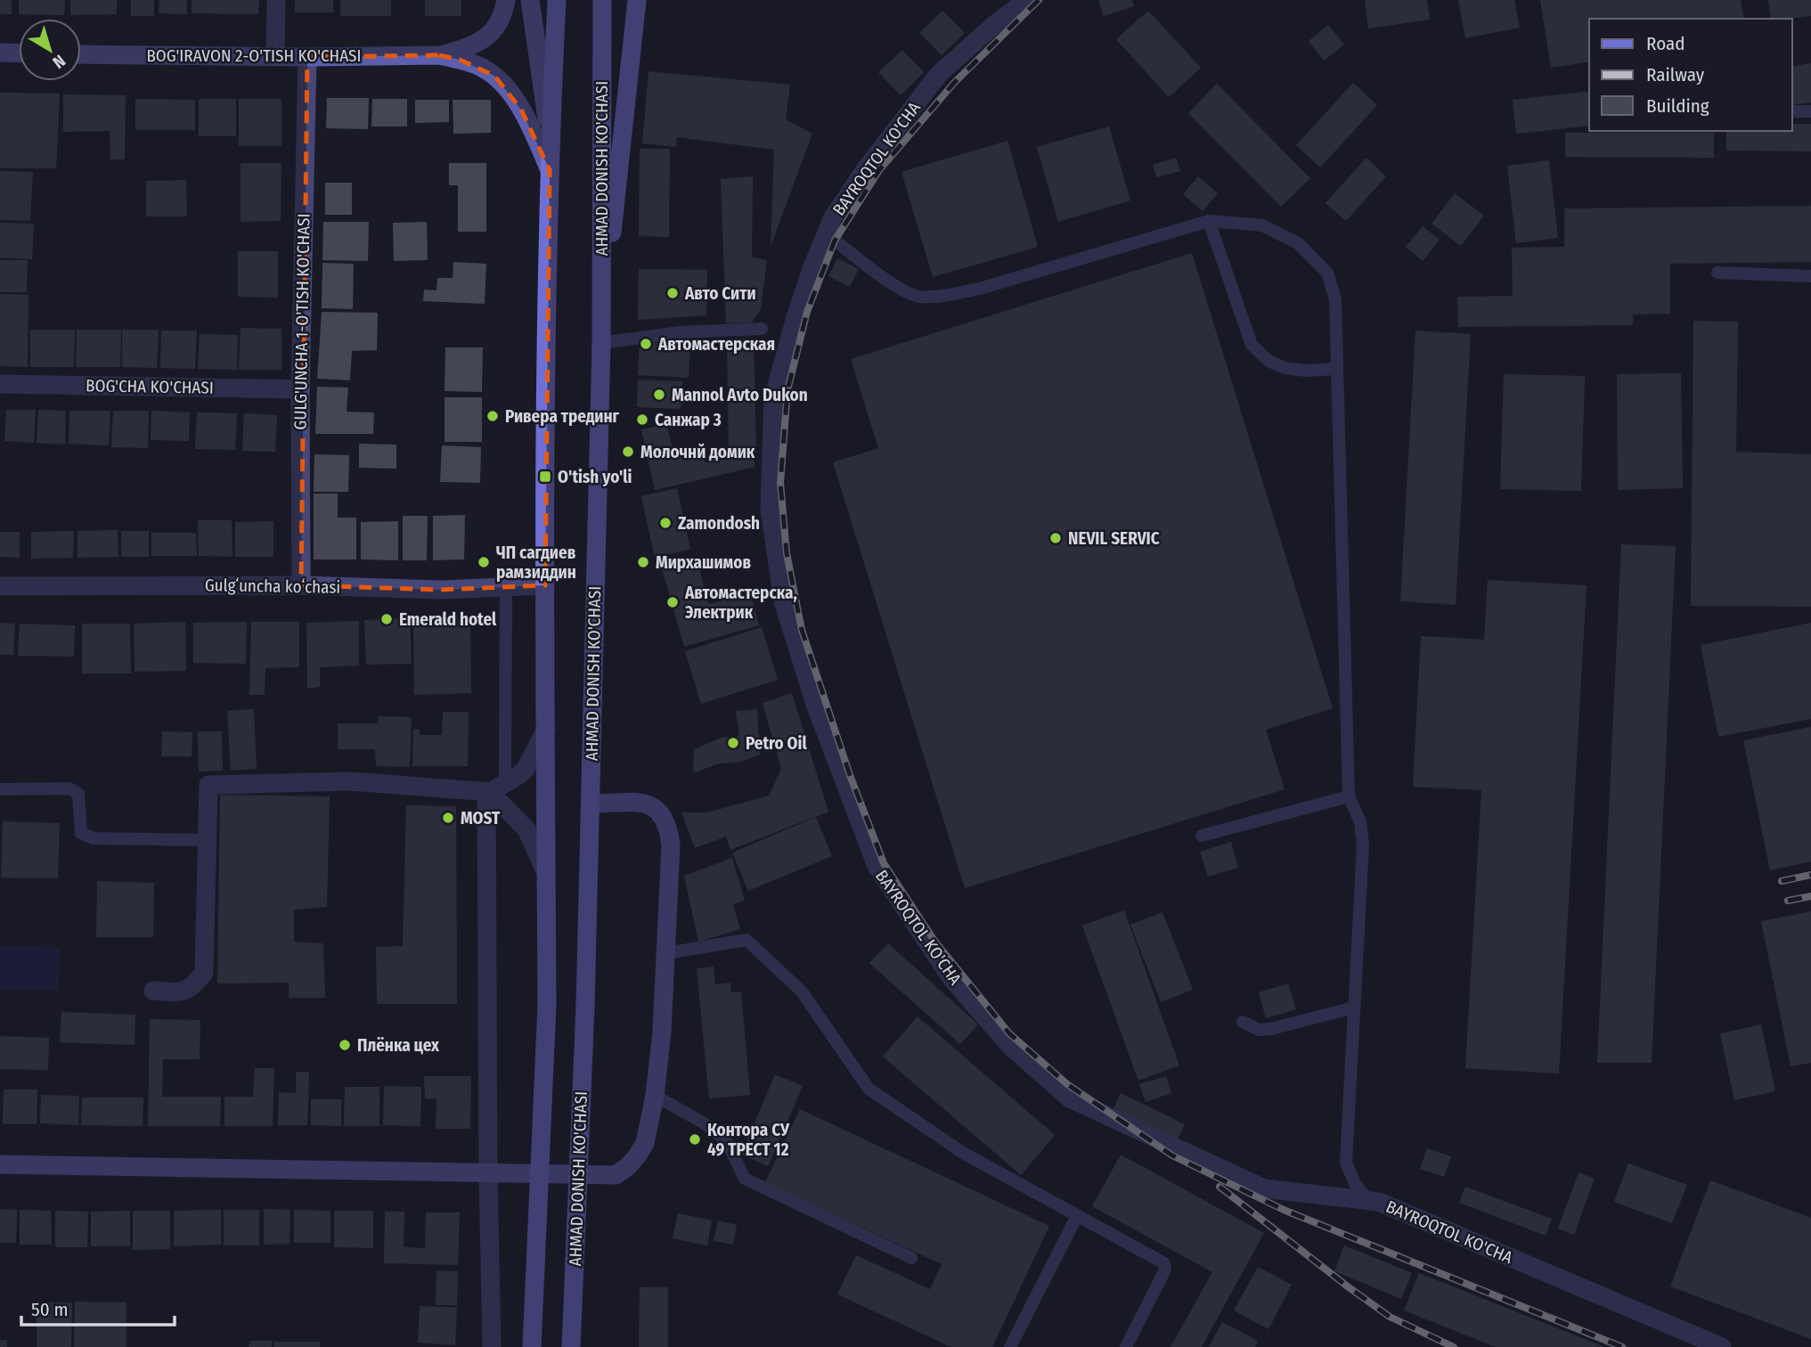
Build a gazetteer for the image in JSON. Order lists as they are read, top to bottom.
{
  "streets": {
    "main road": ["AHMAD DONISH KO'CHASI"],
    "street": [
      "BOG'IRAVON 2-O'TISH KO'CHASI",
      "BAYROQTOL KO'CHA",
      "GULG'UNCHA 1-O'TISH KO'CHASI",
      "BOG'CHA KO'CHASI",
      "Gulgʻuncha koʻchasi"
    ]
  },
  "crossings": [
    ["BOG'IRAVON 2-O'TISH KO'CHASI", "GULG'UNCHA 1-O'TISH KO'CHASI"],
    ["GULG'UNCHA 1-O'TISH KO'CHASI", "BOG'CHA KO'CHASI"],
    ["GULG'UNCHA 1-O'TISH KO'CHASI", "Gulgʻuncha koʻchasi"]
  ],
  "places": {
    "other": [
      "Авто Сити",
      "Автомастерская",
      "Mannol Avto Dukon",
      "Ривера трединг",
      "Санжар 3",
      "Молочнй домик",
      "Zamondosh",
      "NEVIL SERVIC",
      "ЧП сагдиев рамзиддин",
      "Мирхашимов",
      "Автомастерска, Электрик",
      "Emerald hotel",
      "Petro Oil",
      "MOST",
      "Плёнка цех",
      "Контора СУ 49 ТРЕСТ 12"
    ],
    "transit": ["O'tish yo'li"]
  },
  "legend": ["Road", "Railway", "Building"],
  "scale_bar": "50 m",
  "north": "bottom right"
}
